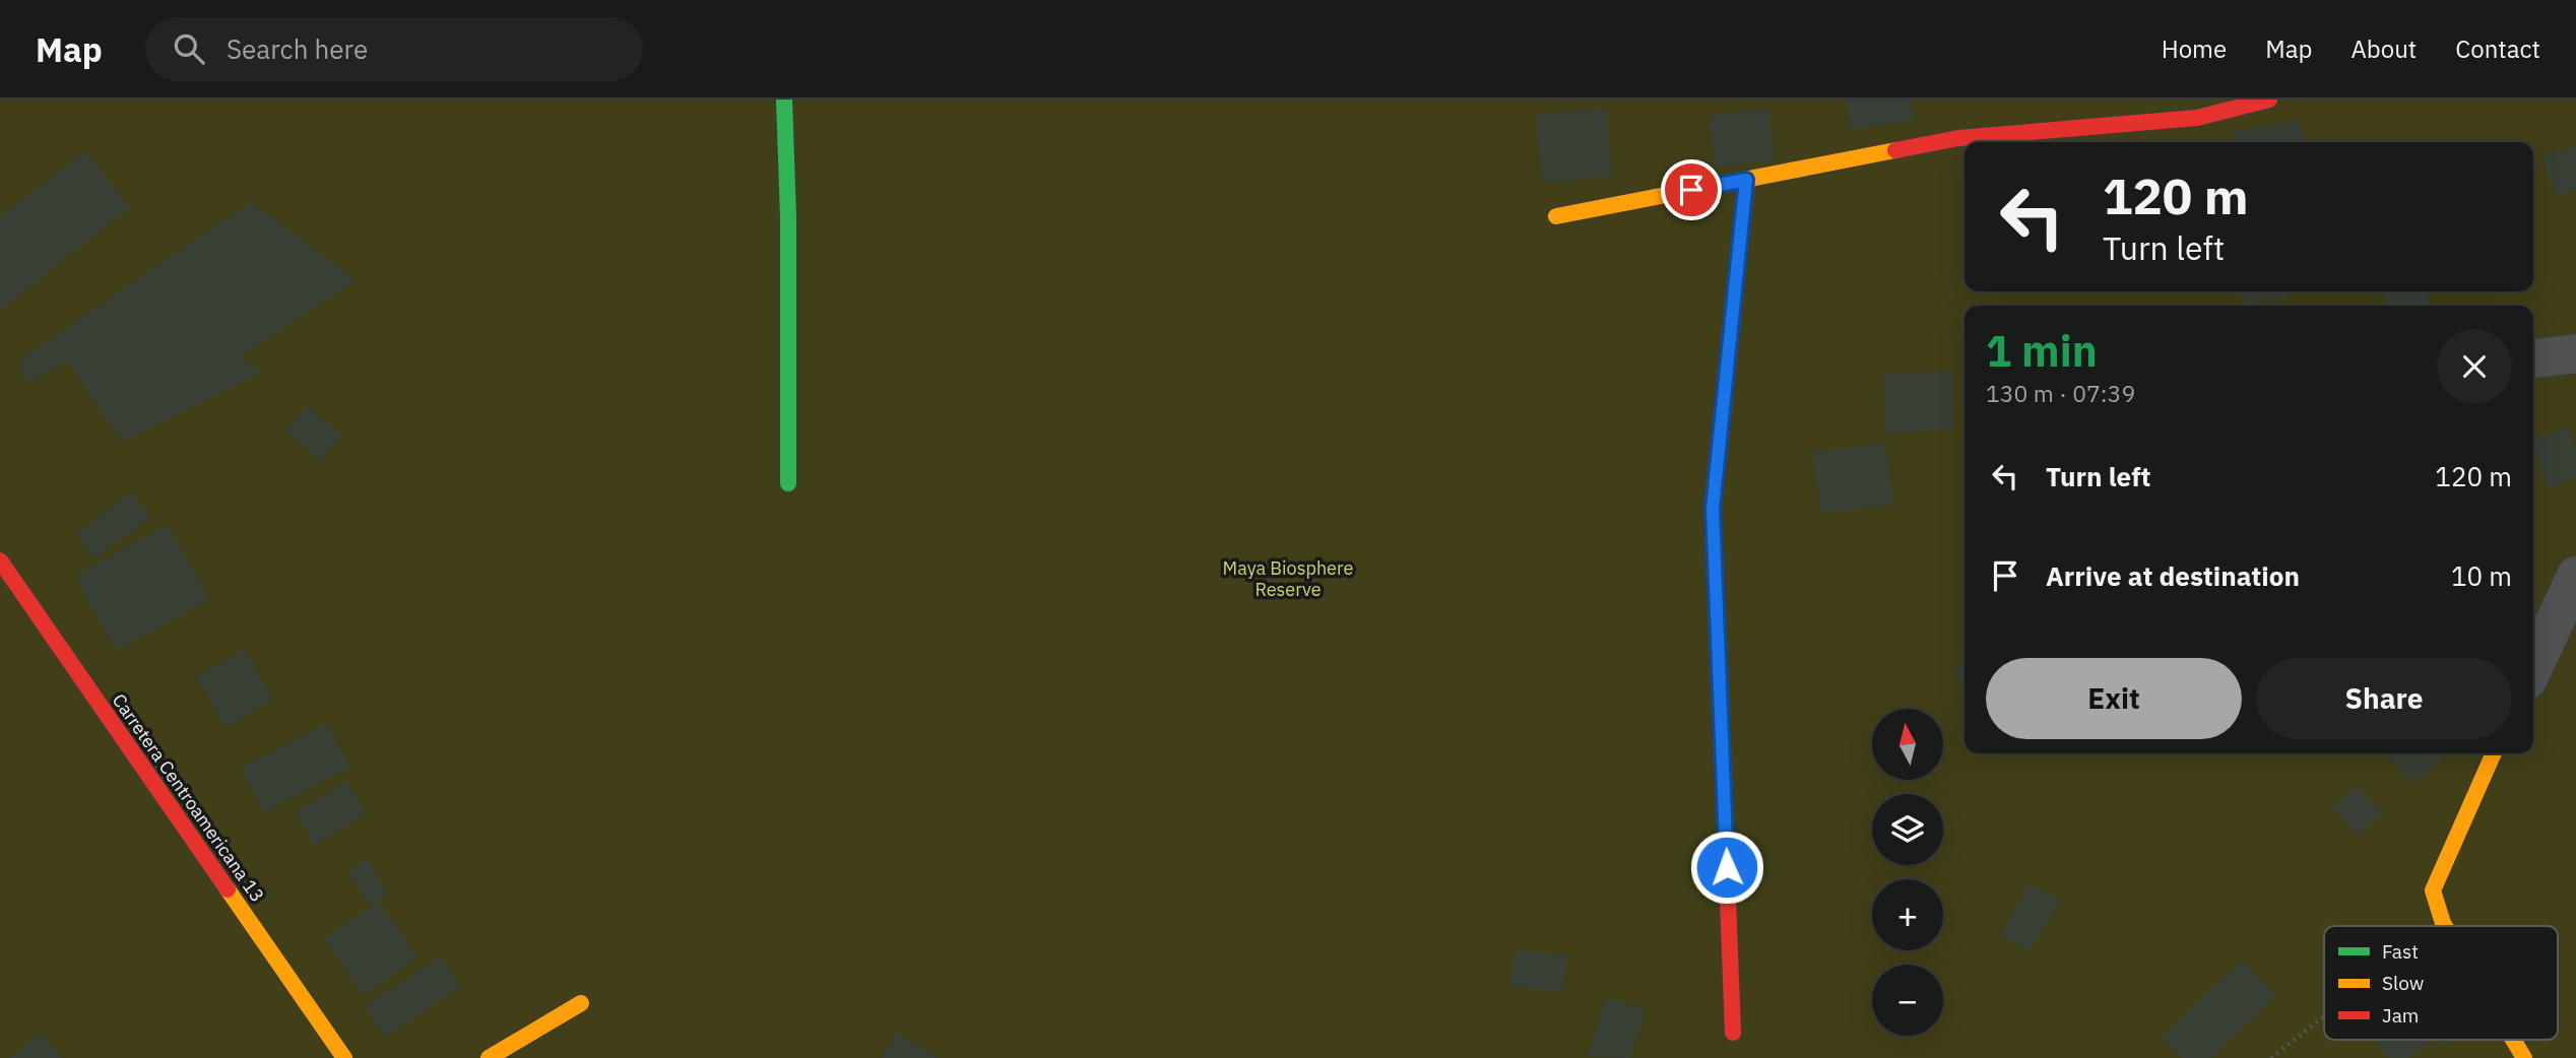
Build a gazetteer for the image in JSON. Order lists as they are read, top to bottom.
{
  "streets": {
    "main road": ["Carretera Centroamericana 13"]
  },
  "parks": ["Maya Biosphere Reserve"],
  "legend": ["Fast", "Slow", "Jam"],
  "north": "top",
  "page": {
    "header": "Map",
    "search": "Search here",
    "nav": [
      "Home",
      "Map",
      "About",
      "Contact"
    ],
    "turn": ["120 m", "Turn left"],
    "heading": ["1 min", "130 m · 07:39"],
    "list": [
      {
        "name": "Turn left",
        "value": "120 m"
      },
      {
        "name": "Arrive at destination",
        "value": "10 m"
      }
    ],
    "buttons": ["Exit", "Share"],
    "map_buttons": ["+", "−"]
  }
}
